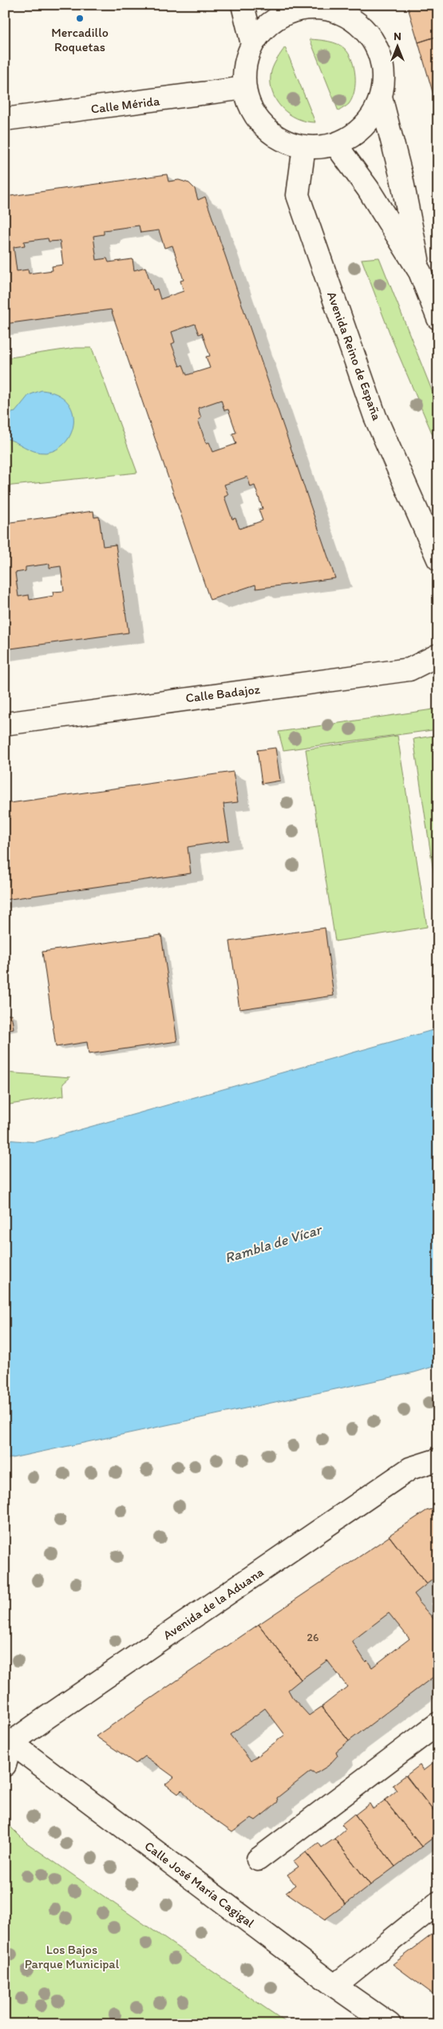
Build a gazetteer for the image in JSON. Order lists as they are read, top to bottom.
{
  "streets": {
    "street": [
      "Calle Mérida",
      "Avenida Reino de España",
      "Calle Badajoz",
      "Avenida de la Aduana",
      "Calle José María Cagigal"
    ]
  },
  "crossings": [
    ["Calle Mérida", "Avenida Reino de España"],
    ["Avenida de la Aduana", "Calle José María Cagigal"]
  ],
  "water": ["Rambla de Vícar"],
  "parks": ["Los Bajos Parque Municipal"],
  "places": ["Mercadillo Roquetas"],
  "house_numbers": ["26"],
  "north": "top"
}
